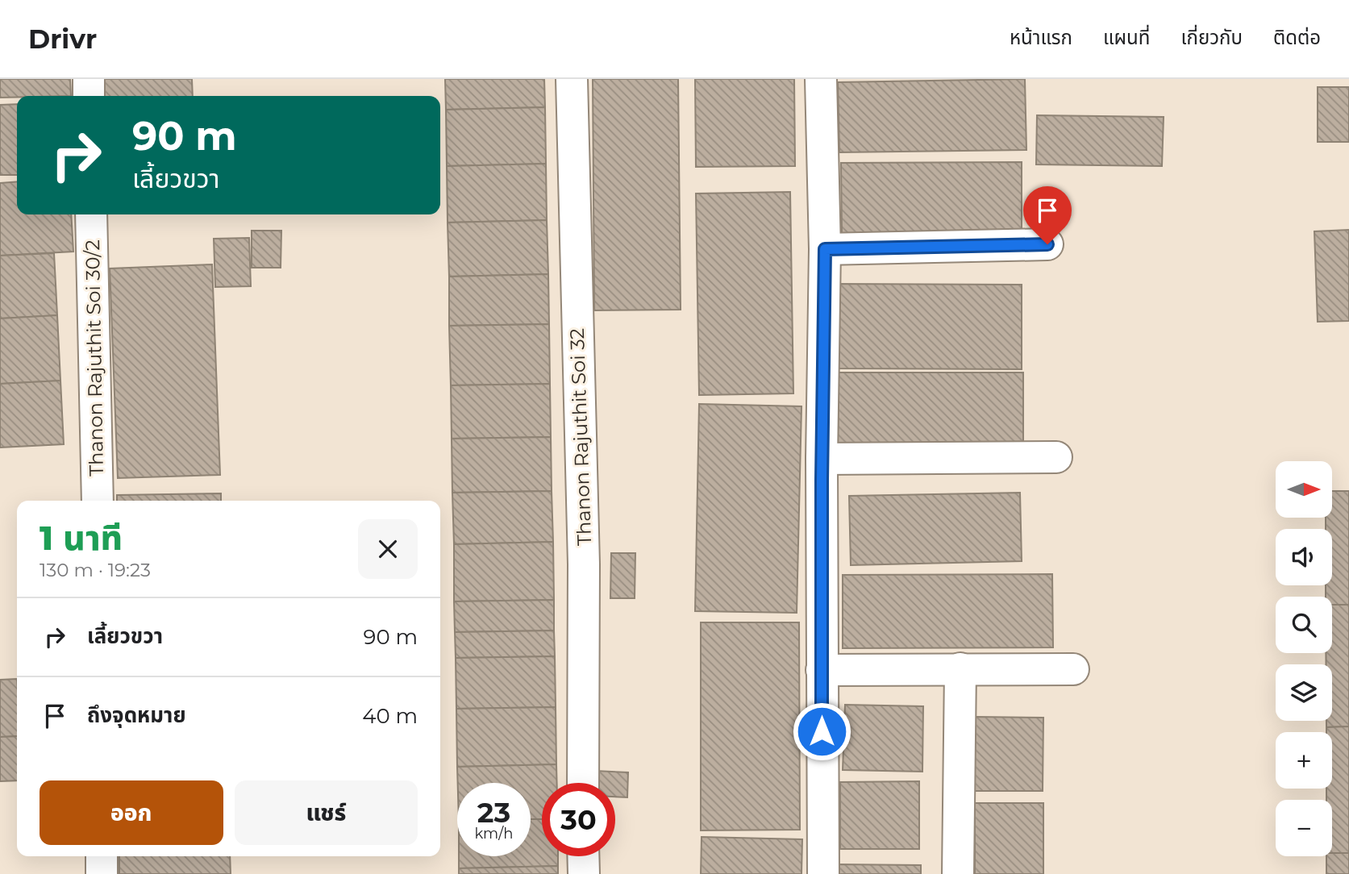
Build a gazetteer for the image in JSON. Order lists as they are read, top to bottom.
{
  "streets": {
    "street": ["Thanon Rajuthit Soi 30/2", "Thanon Rajuthit Soi 32"]
  },
  "north": "right",
  "page": {
    "header": "Drivr",
    "nav": [
      "หน้าแรก",
      "แผนที่",
      "เกี่ยวกับ",
      "ติดต่อ"
    ],
    "turn": ["90 m", "เลี้ยวขวา"],
    "map_buttons": ["+", "−"],
    "heading": ["1 นาที", "130 m · 19:23"],
    "list": [
      {
        "name": "เลี้ยวขวา",
        "value": "90 m"
      },
      {
        "name": "ถึงจุดหมาย",
        "value": "40 m"
      }
    ],
    "buttons": ["ออก", "แชร์"],
    "speed": "23 km/h",
    "limit": "30"
  }
}
